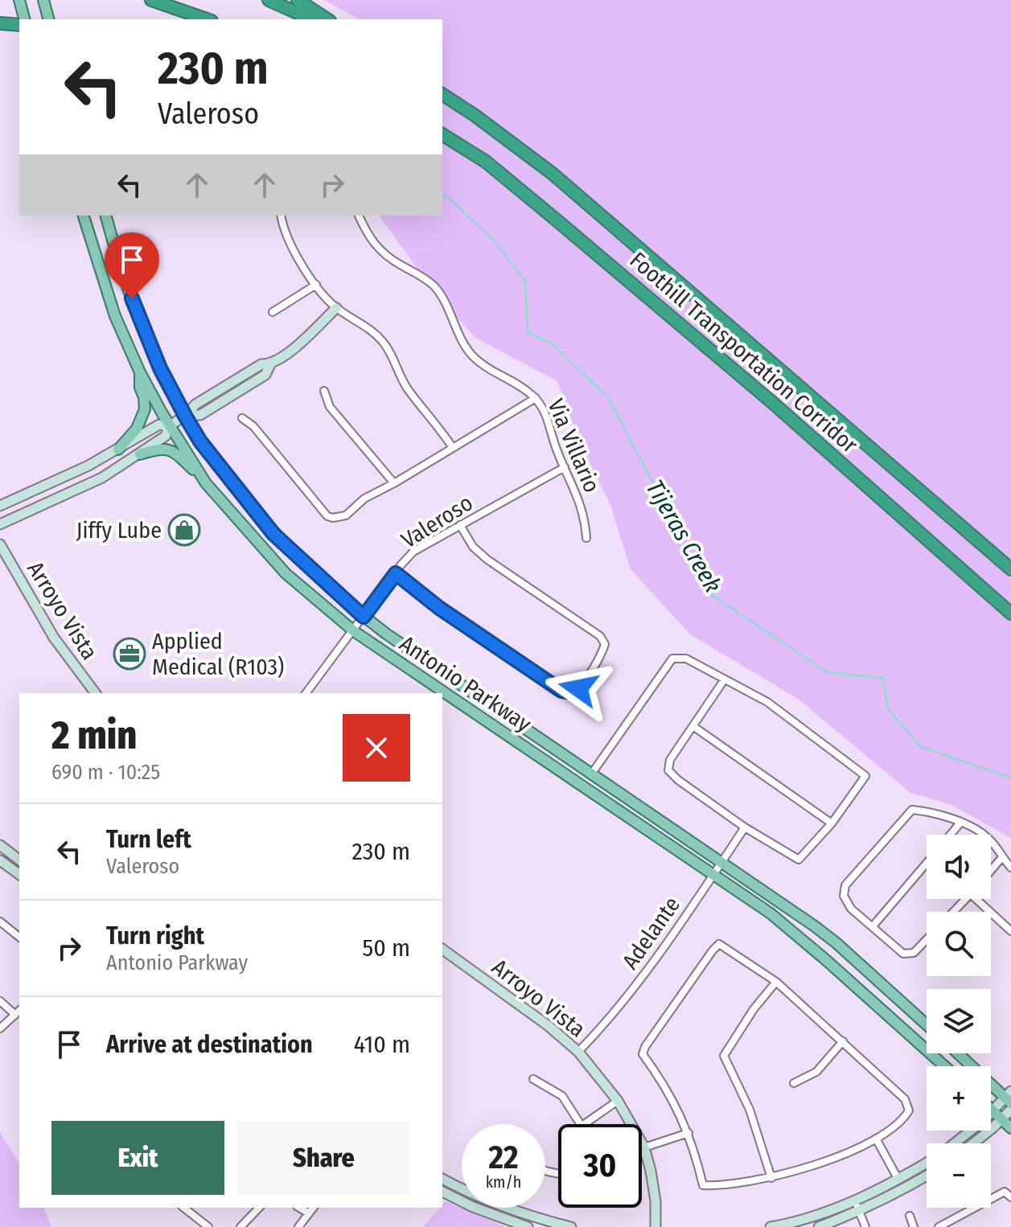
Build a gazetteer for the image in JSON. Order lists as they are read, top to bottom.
{
  "streets": {
    "highway": ["Foothill Transportation Corridor"],
    "main road": ["Arroyo Vista", "Antonio Parkway"],
    "street": ["Via Villario", "Valeroso", "Adelante"]
  },
  "crossings": [
    ["Via Villario", "Valeroso"],
    ["Valeroso", "Antonio Parkway"],
    ["Arroyo Vista", "Adelante"],
    ["Antonio Parkway", "Adelante"]
  ],
  "water": ["Tijeras Creek"],
  "places": {
    "shop": ["Jiffy Lube"],
    "office": ["Applied Medical (R103)"]
  },
  "page": {
    "turn": ["230 m", "Valeroso"],
    "heading": ["2 min", "690 m · 10:25"],
    "list": [
      {
        "name": "Turn left",
        "note": "Valeroso",
        "value": "230 m"
      },
      {
        "name": "Turn right",
        "note": "Antonio Parkway",
        "value": "50 m"
      },
      {
        "name": "Arrive at destination",
        "value": "410 m"
      }
    ],
    "map_buttons": ["+", "−"],
    "buttons": ["Exit", "Share"],
    "speed": "22 km/h",
    "limit": "30"
  }
}
